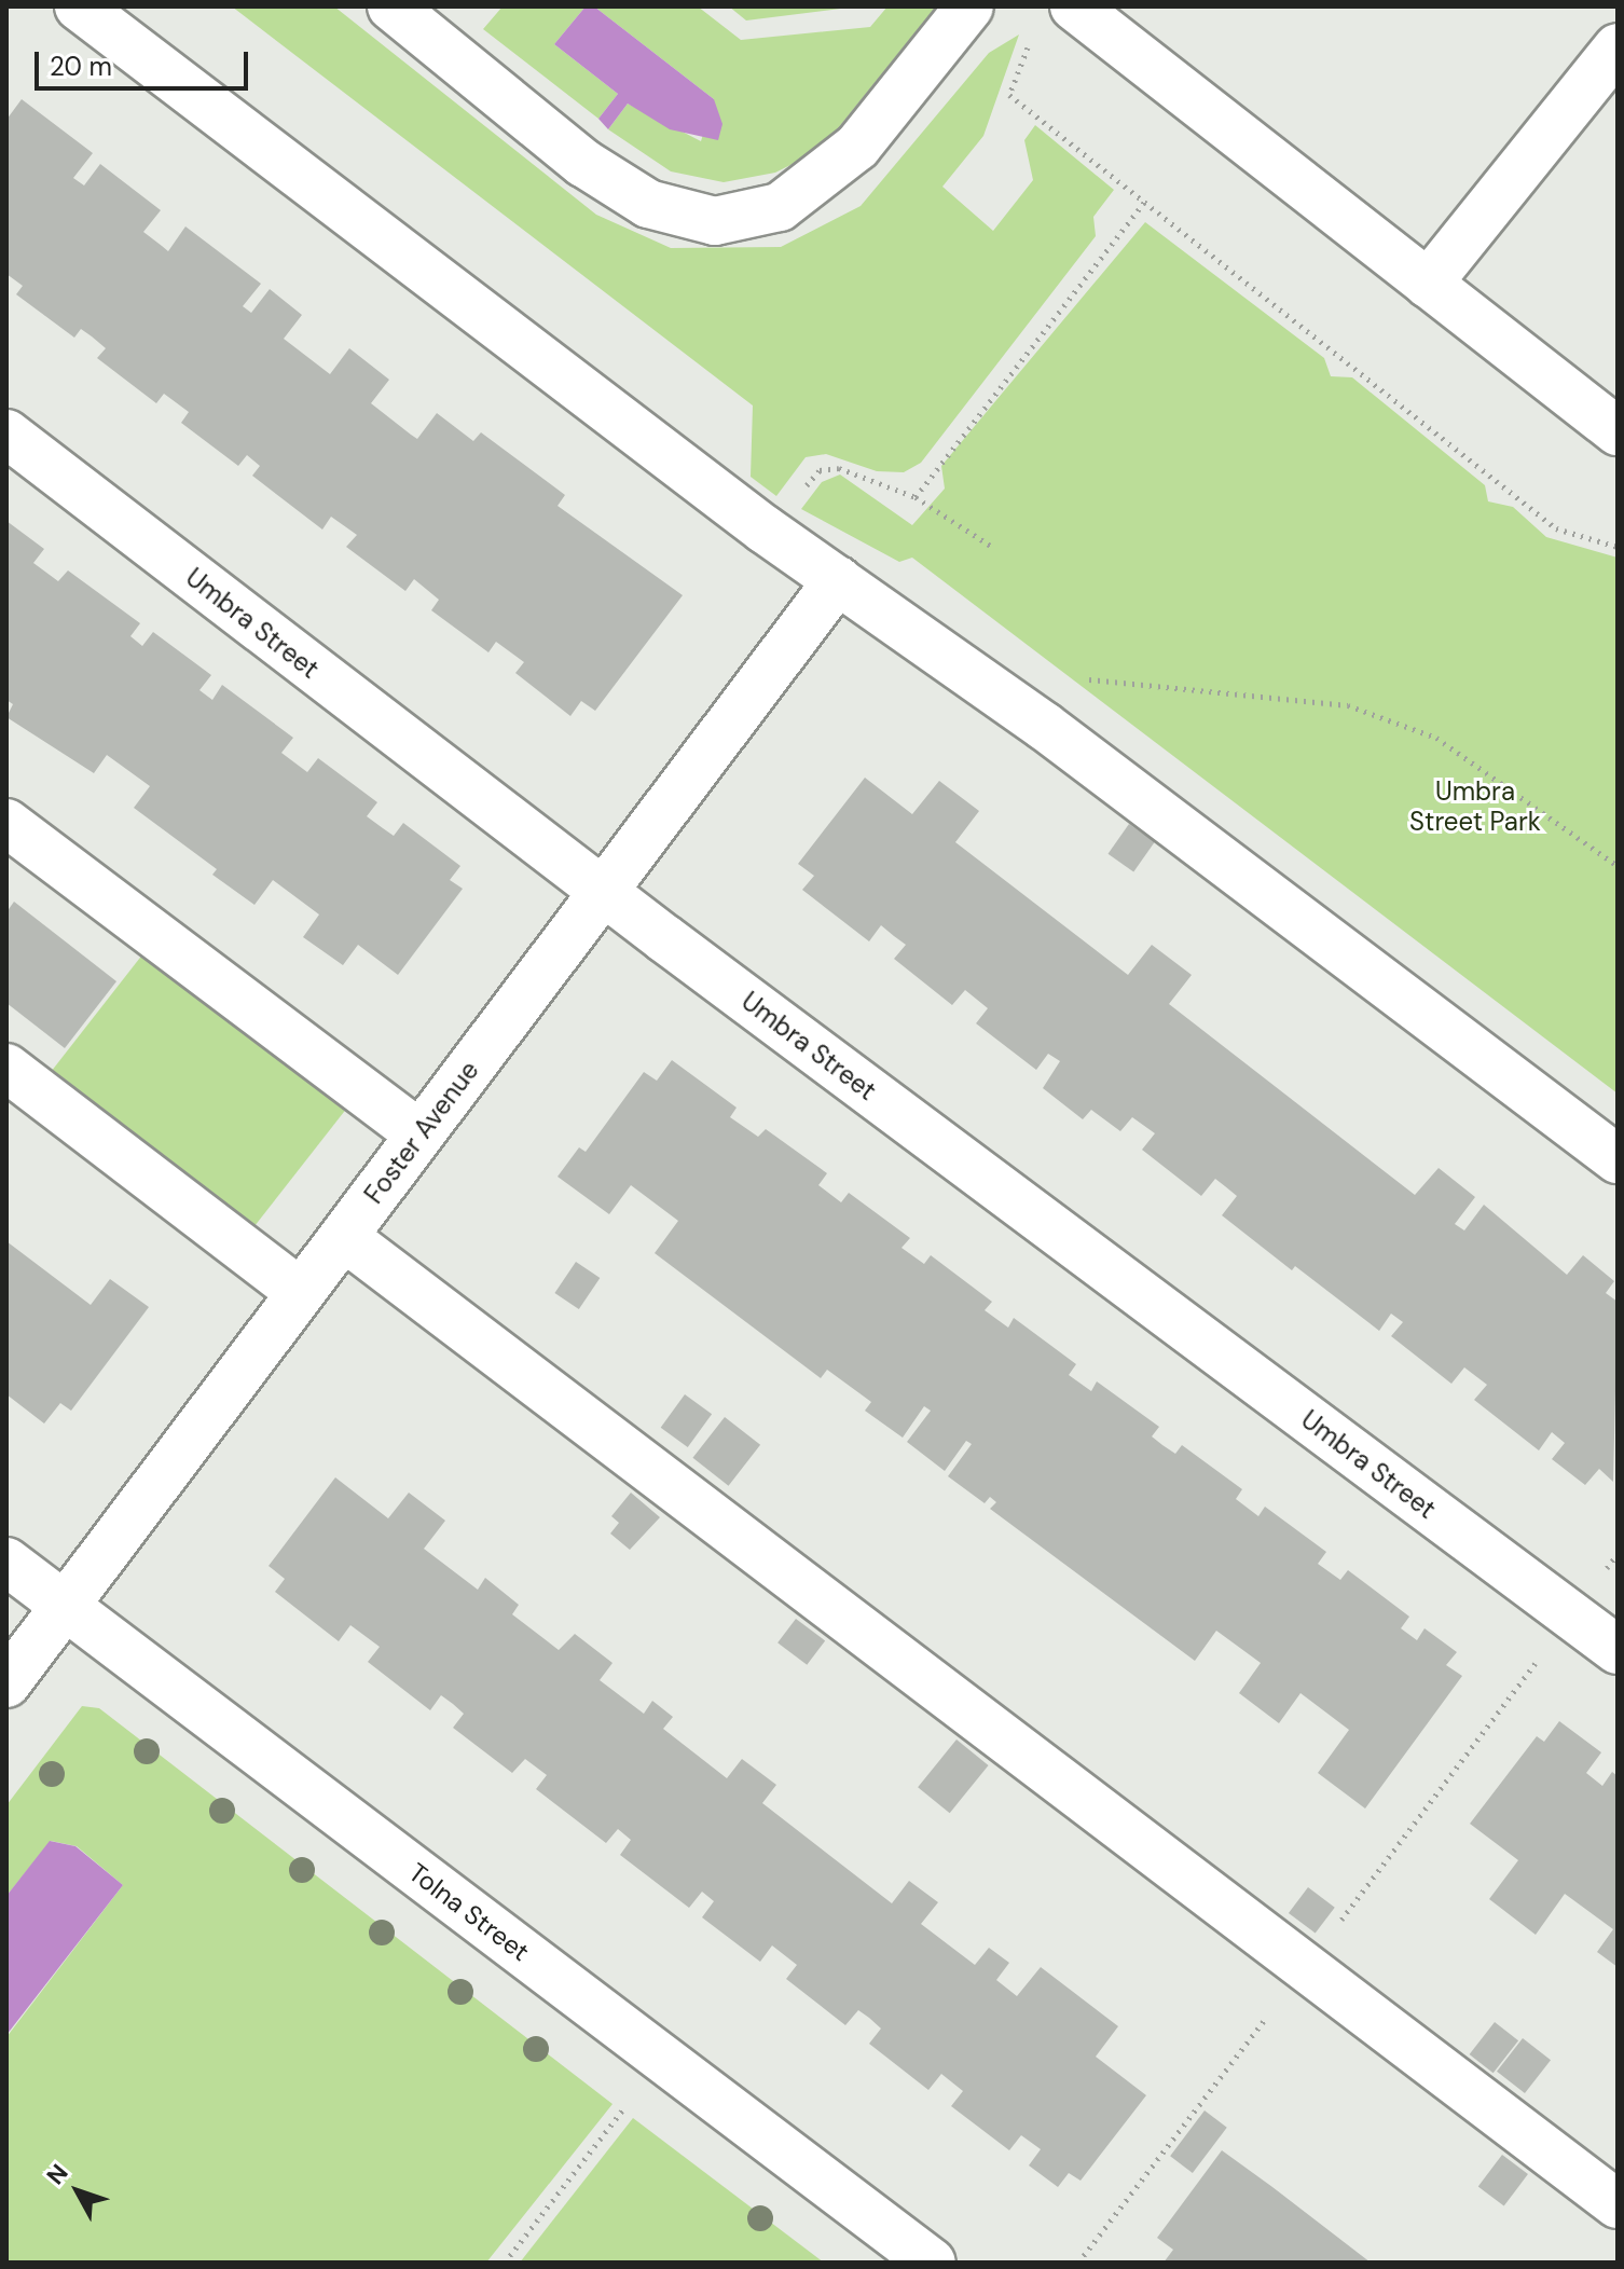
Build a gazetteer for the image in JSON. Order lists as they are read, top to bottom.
{
  "streets": {
    "street": ["Umbra Street", "Foster Avenue", "Tolna Street"]
  },
  "crossings": [
    ["Umbra Street", "Foster Avenue"],
    ["Foster Avenue", "Tolna Street"]
  ],
  "parks": ["Umbra Street Park"],
  "scale_bar": "20 m",
  "north": "top left"
}
